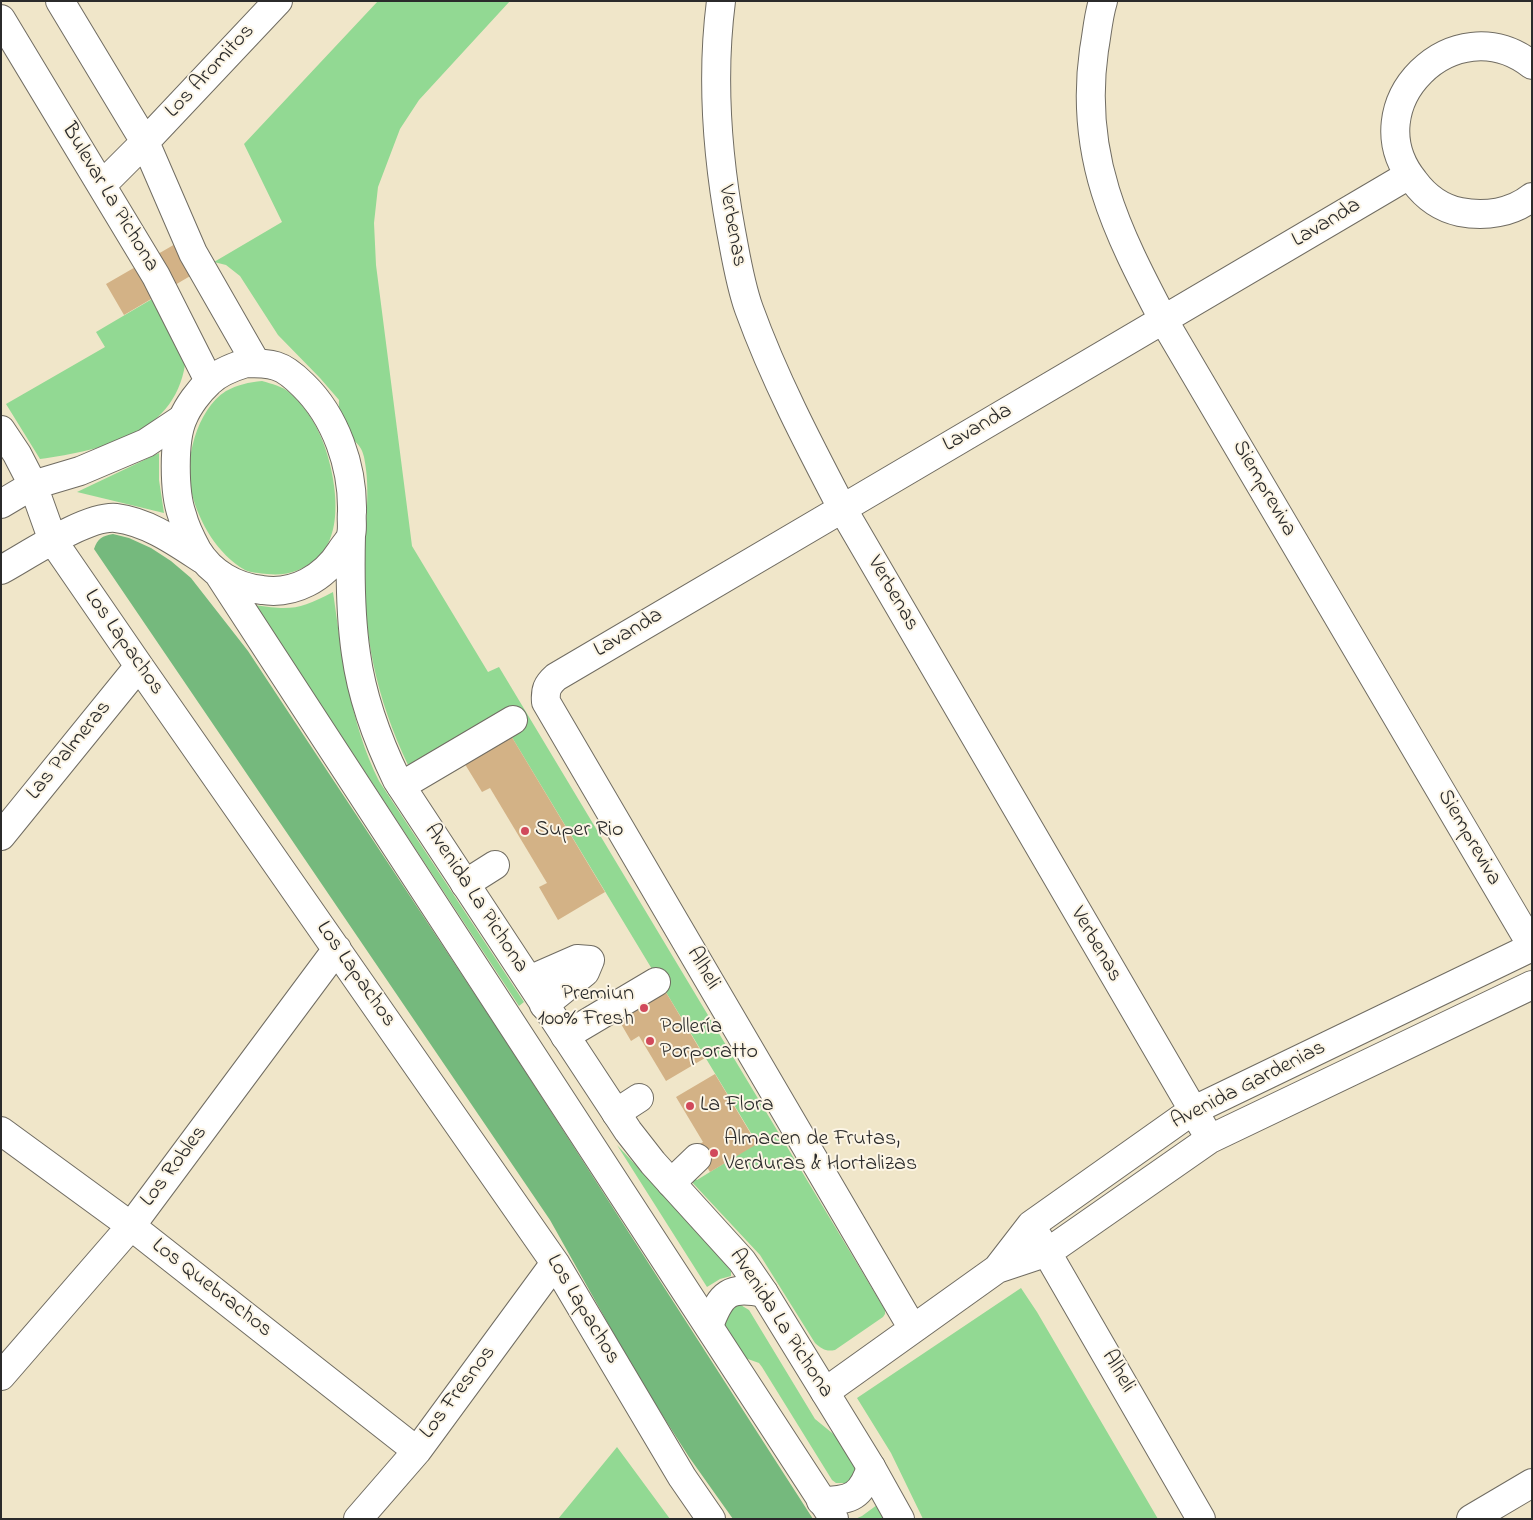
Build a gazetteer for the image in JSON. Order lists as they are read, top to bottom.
{
  "streets": {
    "street": [
      "Los Aromitos",
      "Bulevar La Pichona",
      "Lavanda",
      "Verbenas",
      "Siempreviva",
      "Los Lapachos",
      "Las Palmeras",
      "Avenida La Pichona",
      "Alheli",
      "Avenida Gardenias",
      "Los Robles",
      "Los Quebrachos",
      "Los Fresnos"
    ]
  },
  "crossings": [
    ["Los Aromitos", "Bulevar La Pichona"],
    ["Bulevar La Pichona", "Avenida La Pichona"],
    ["Lavanda", "Verbenas"],
    ["Lavanda", "Siempreviva"],
    ["Lavanda", "Alheli"],
    ["Verbenas", "Avenida Gardenias"],
    ["Siempreviva", "Avenida Gardenias"],
    ["Los Lapachos", "Las Palmeras"],
    ["Los Lapachos", "Los Robles"],
    ["Los Lapachos", "Los Fresnos"],
    ["Avenida La Pichona", "Avenida Gardenias"],
    ["Alheli", "Avenida Gardenias"],
    ["Los Robles", "Los Quebrachos"],
    ["Los Quebrachos", "Los Fresnos"]
  ],
  "places": [
    "Super Rio",
    "Premiun 100% Fresh",
    "Pollería Porporatto",
    "La Flora",
    "Almacen de Frutas, Verduras & Hortalizas"
  ]
}
